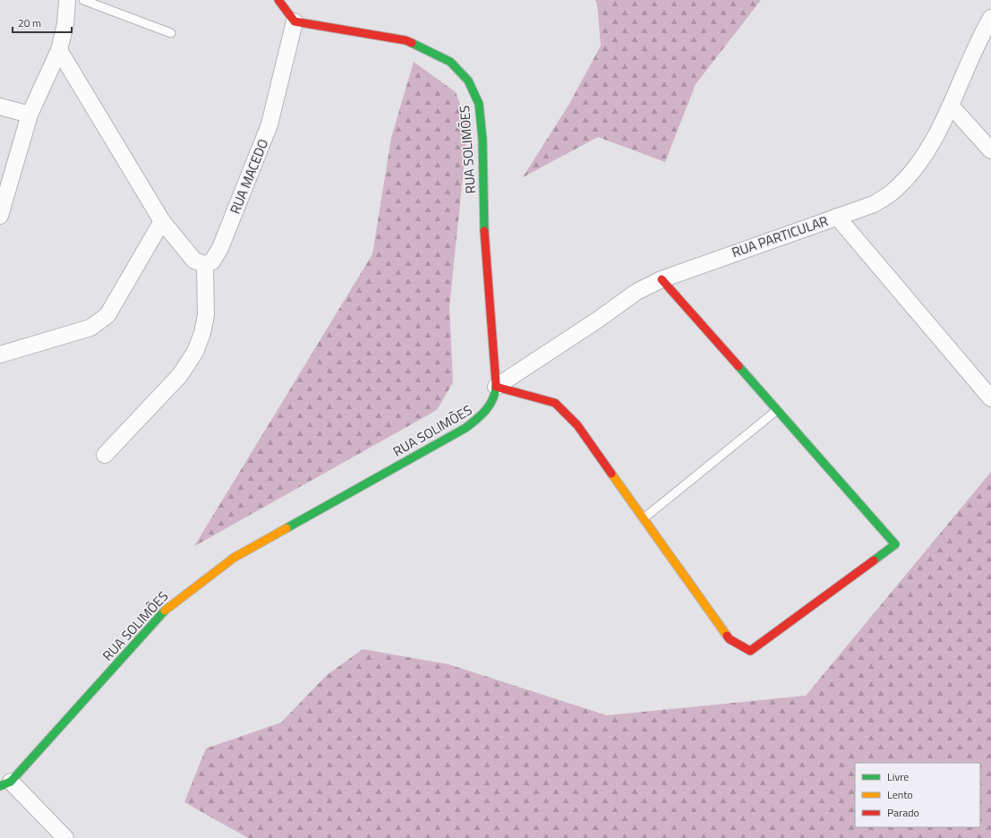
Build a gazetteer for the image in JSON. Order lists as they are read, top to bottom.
{
  "streets": {
    "street": ["RUA SOLIMÕES", "RUA MACEDO", "RUA PARTICULAR"]
  },
  "crossings": [
    ["RUA SOLIMÕES", "RUA MACEDO"],
    ["RUA SOLIMÕES", "RUA PARTICULAR"]
  ],
  "legend": ["Livre", "Lento", "Parado"],
  "scale_bar": "20 m"
}
